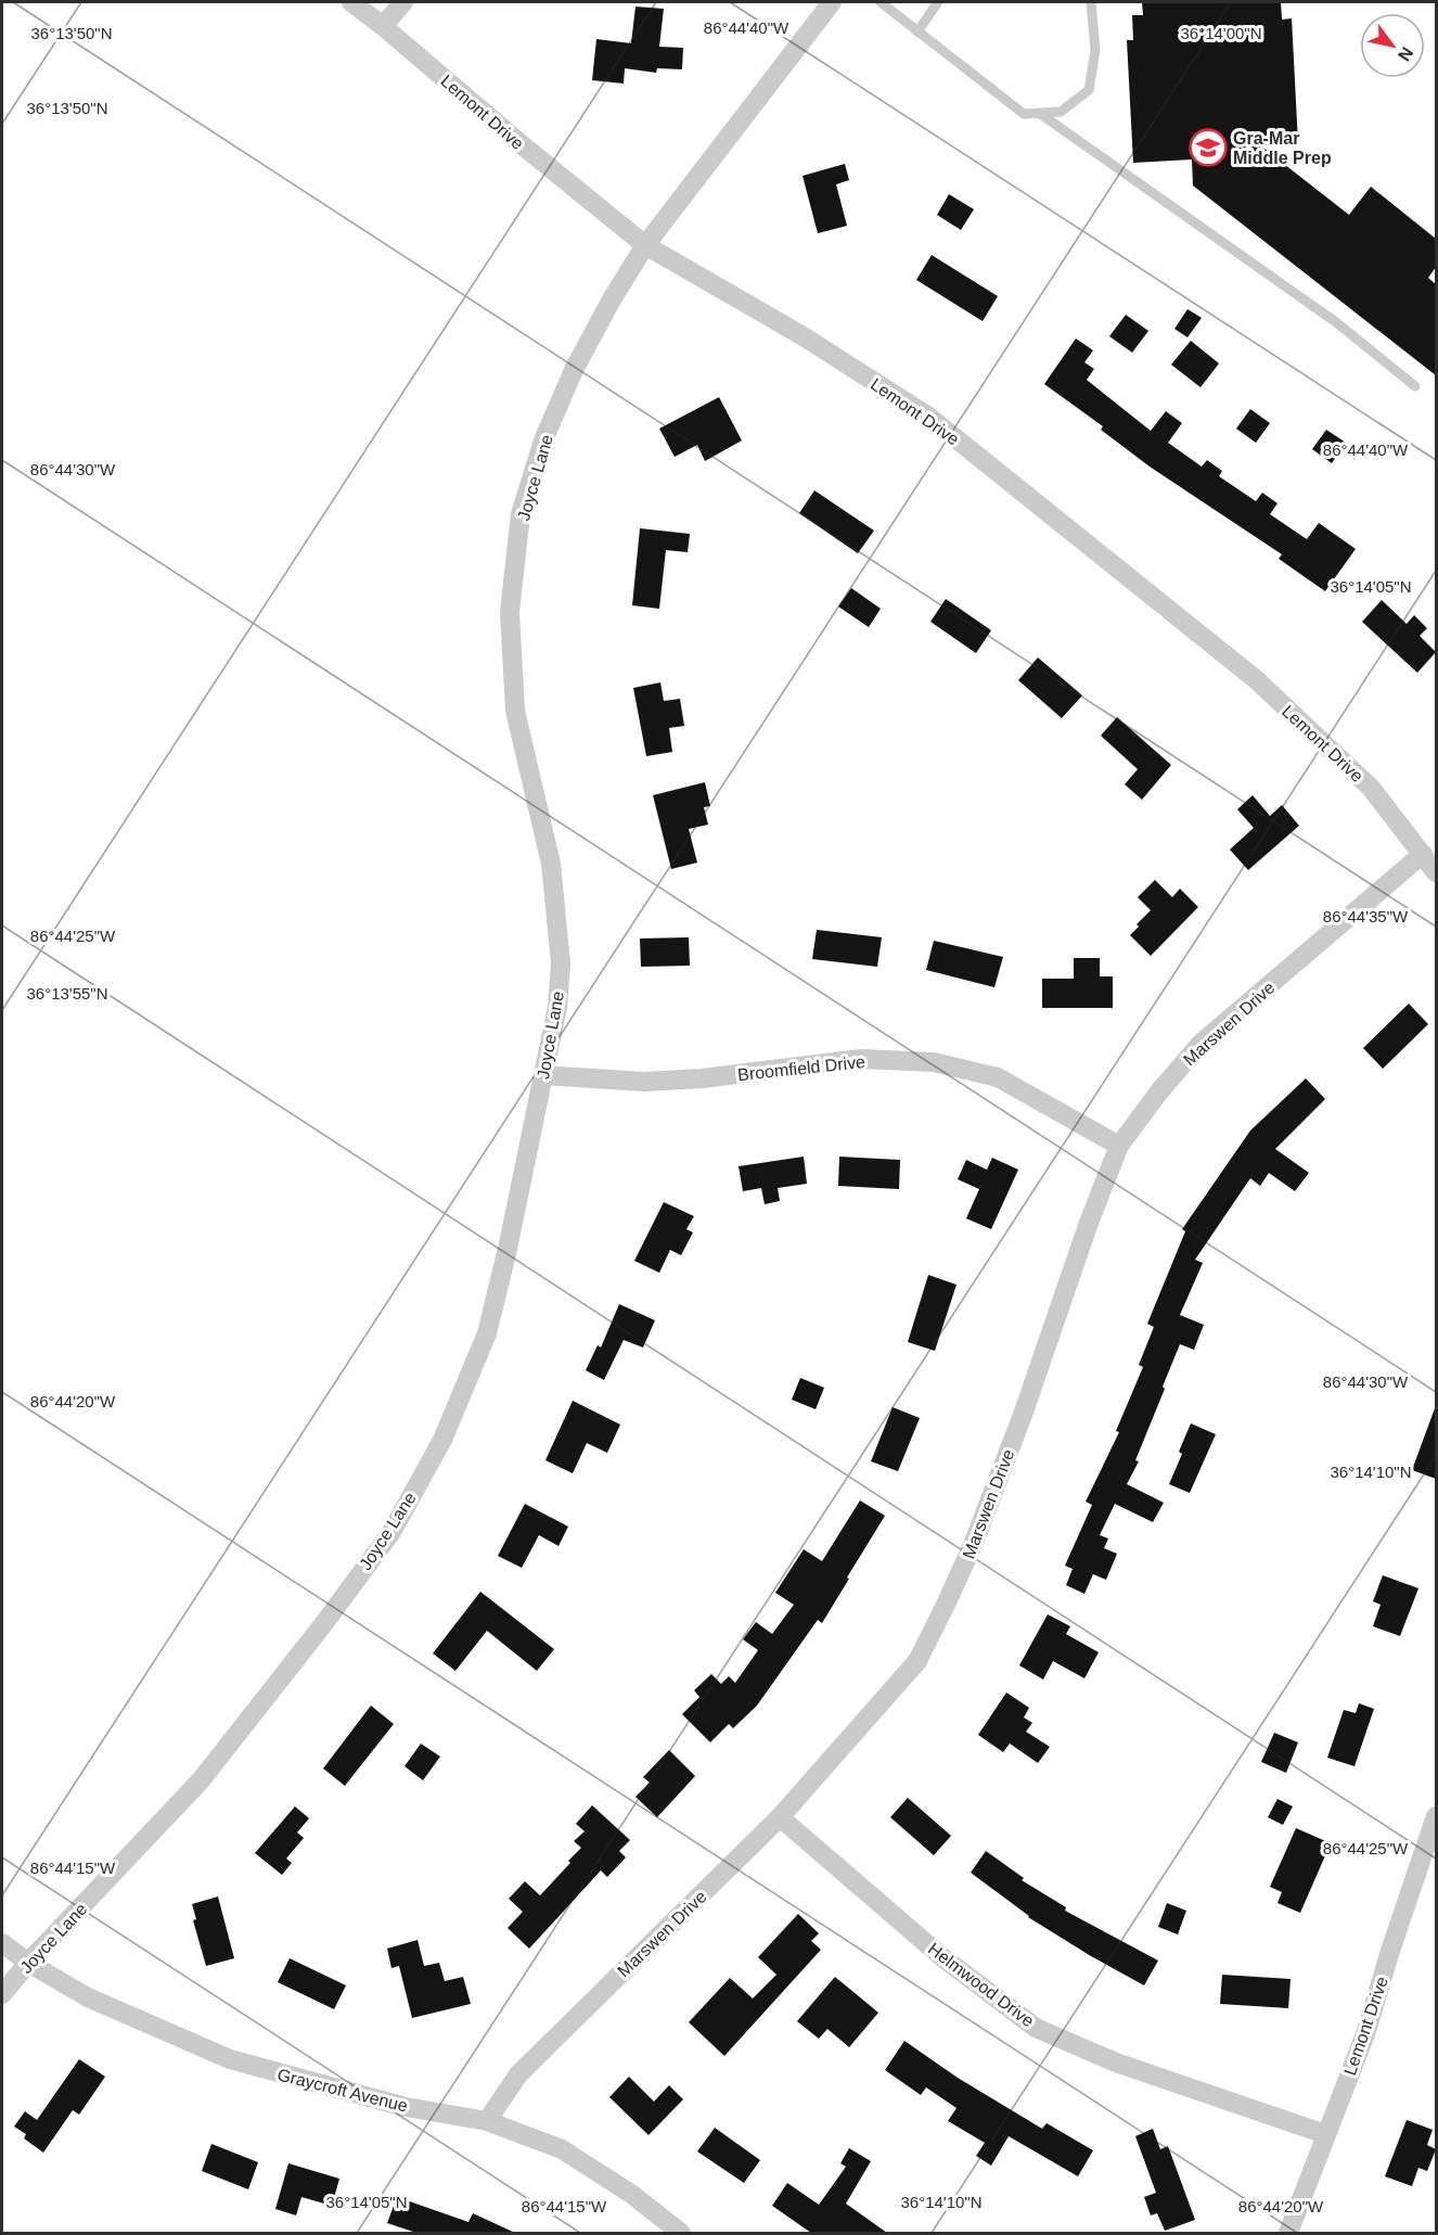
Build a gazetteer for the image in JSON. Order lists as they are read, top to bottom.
{
  "streets": {
    "street": [
      "Lemont Drive",
      "Joyce Lane",
      "Marswen Drive",
      "Broomfield Drive",
      "Helmwood Drive",
      "Graycroft Avenue"
    ]
  },
  "crossings": [
    ["Lemont Drive", "Joyce Lane"],
    ["Lemont Drive", "Marswen Drive"],
    ["Lemont Drive", "Helmwood Drive"],
    ["Joyce Lane", "Broomfield Drive"],
    ["Joyce Lane", "Graycroft Avenue"],
    ["Marswen Drive", "Broomfield Drive"],
    ["Marswen Drive", "Helmwood Drive"],
    ["Marswen Drive", "Graycroft Avenue"]
  ],
  "places": {
    "school or university": ["Gra-Mar Middle Prep"]
  },
  "north": "bottom right",
  "coordinates": [
    "86°44'40\"W",
    "36°13'50\"N",
    "36°14'00\"N",
    "86°44'30\"W",
    "36°14'05\"N",
    "86°44'35\"W",
    "86°44'25\"W",
    "36°13'55\"N",
    "86°44'20\"W",
    "36°14'10\"N",
    "86°44'15\"W"
  ]
}
